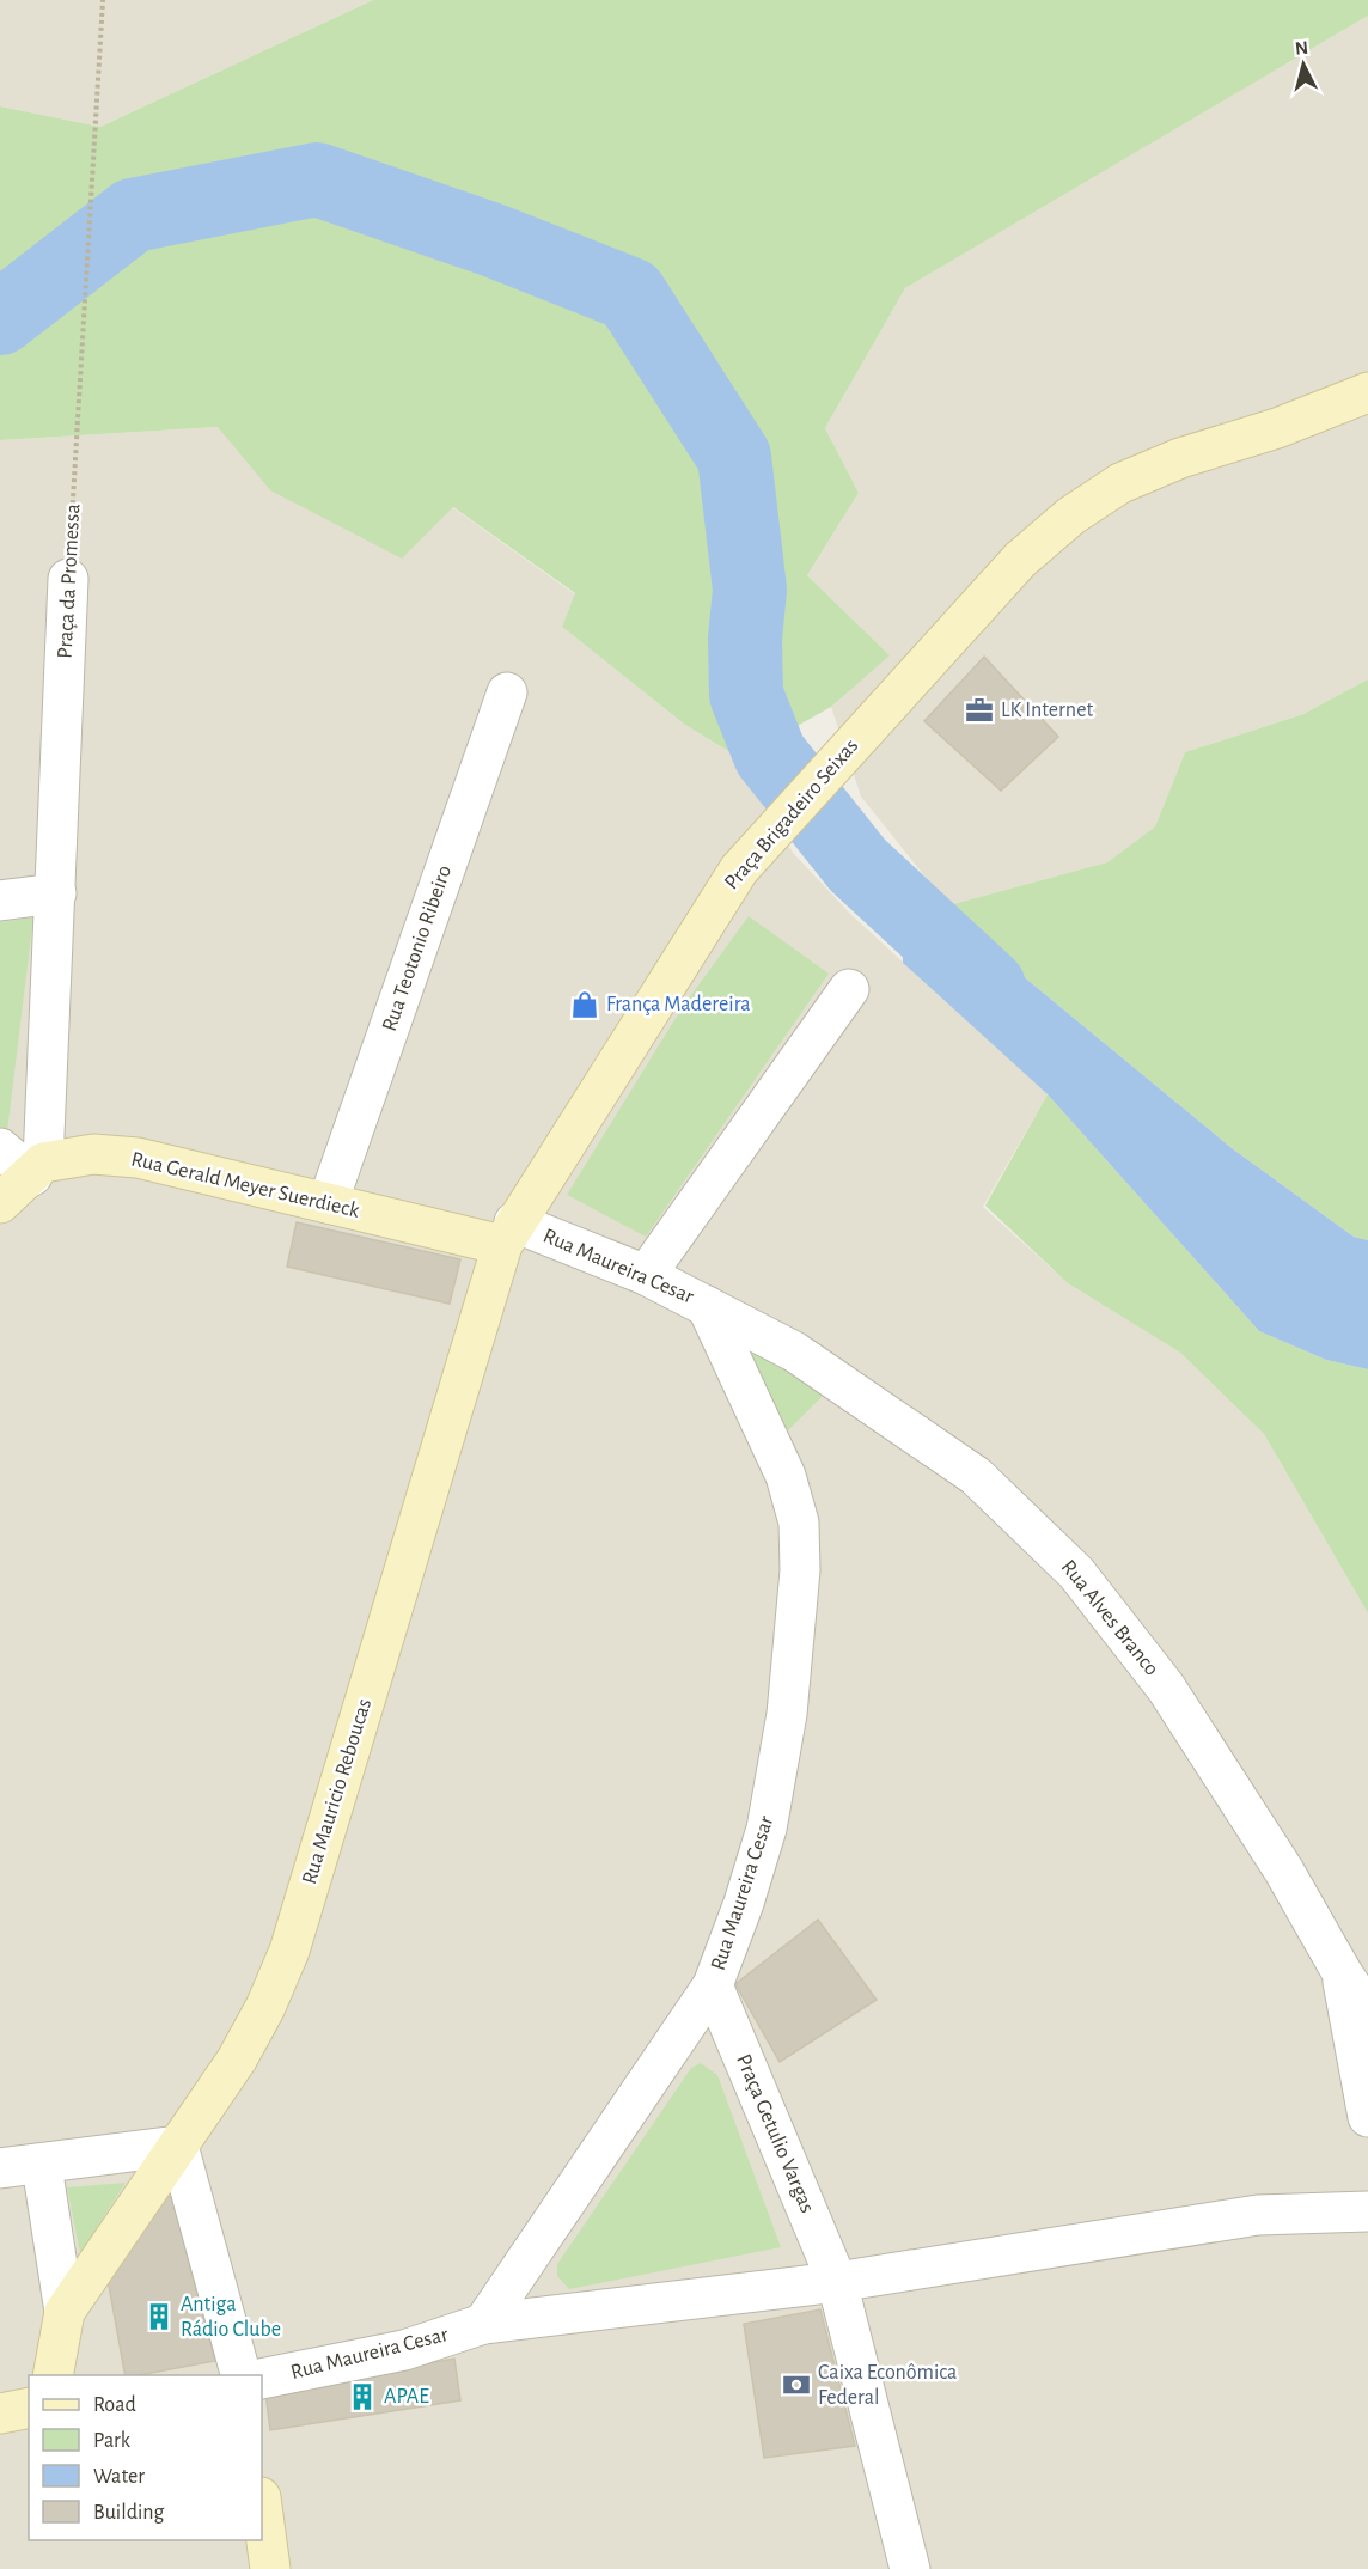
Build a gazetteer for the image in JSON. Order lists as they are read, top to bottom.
{
  "streets": {
    "street": [
      "Praça da Promessa",
      "Praça Brigadeiro Seixas",
      "Rua Teotonio Ribeiro",
      "Rua Gerald Meyer Suerdieck",
      "Rua Maureira Cesar",
      "Rua Alves Branco",
      "Rua Mauricio Reboucas",
      "Praça Getulio Vargas"
    ]
  },
  "crossings": [
    ["Praça da Promessa", "Rua Gerald Meyer Suerdieck"],
    ["Praça Brigadeiro Seixas", "Rua Gerald Meyer Suerdieck"],
    ["Praça Brigadeiro Seixas", "Rua Maureira Cesar"],
    ["Praça Brigadeiro Seixas", "Rua Mauricio Reboucas"],
    ["Rua Teotonio Ribeiro", "Rua Gerald Meyer Suerdieck"],
    ["Rua Gerald Meyer Suerdieck", "Rua Maureira Cesar"],
    ["Rua Gerald Meyer Suerdieck", "Rua Mauricio Reboucas"],
    ["Rua Maureira Cesar", "Rua Alves Branco"],
    ["Rua Maureira Cesar", "Rua Mauricio Reboucas"],
    ["Rua Maureira Cesar", "Praça Getulio Vargas"]
  ],
  "places": {
    "office": ["LK Internet"],
    "shop": ["França Madereira"],
    "building": ["Antiga Rádio Clube", "APAE"],
    "bank": ["Caixa Econômica Federal"]
  },
  "legend": [
    "Road",
    "Park",
    "Water",
    "Building"
  ],
  "north": "top"
}
